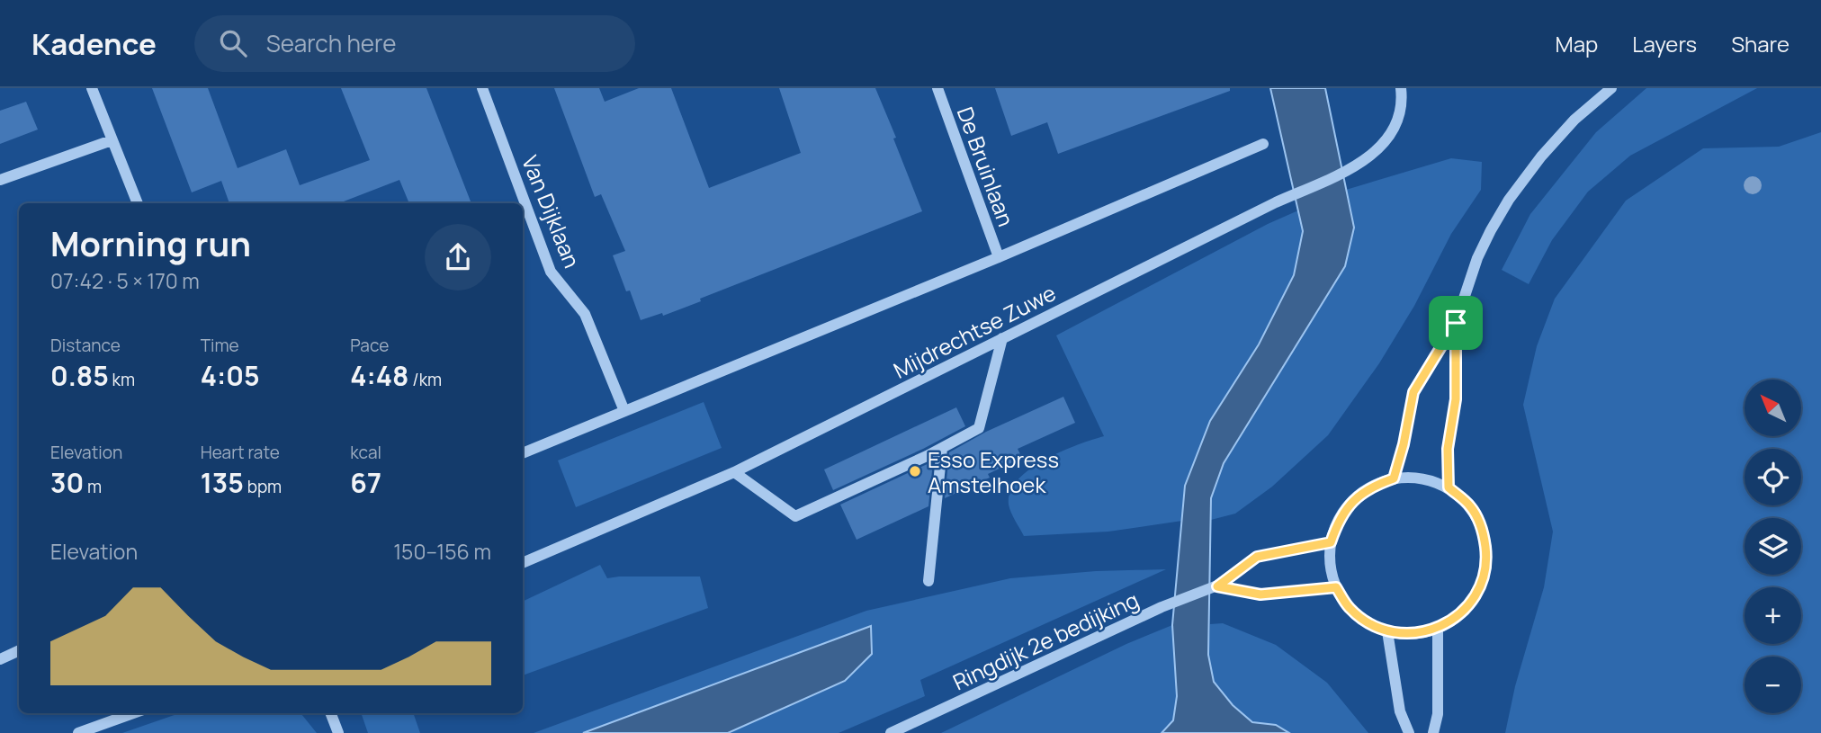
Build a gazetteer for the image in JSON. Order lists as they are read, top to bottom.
{
  "streets": {
    "street": [
      "De Bruinlaan",
      "Van Dijklaan",
      "Mijdrechtse Zuwe",
      "Ringdijk 2e bedijking"
    ]
  },
  "places": ["Esso Express Amstelhoek"],
  "north": "top left",
  "page": {
    "header": "Kadence",
    "search": "Search here",
    "nav": ["Map", "Layers", "Share"],
    "heading": ["Morning run", "07:42 · 5 × 170 m"],
    "stats": [
      ["Distance", "0.85 km"],
      ["Time", "4:05"],
      ["Pace", "4:48 /km"],
      ["Elevation", "30 m"],
      ["Heart rate", "135 bpm"],
      ["kcal", "67"]
    ],
    "map_buttons": ["+", "−"],
    "chart": ["Elevation", "150–156 m"]
  }
}
